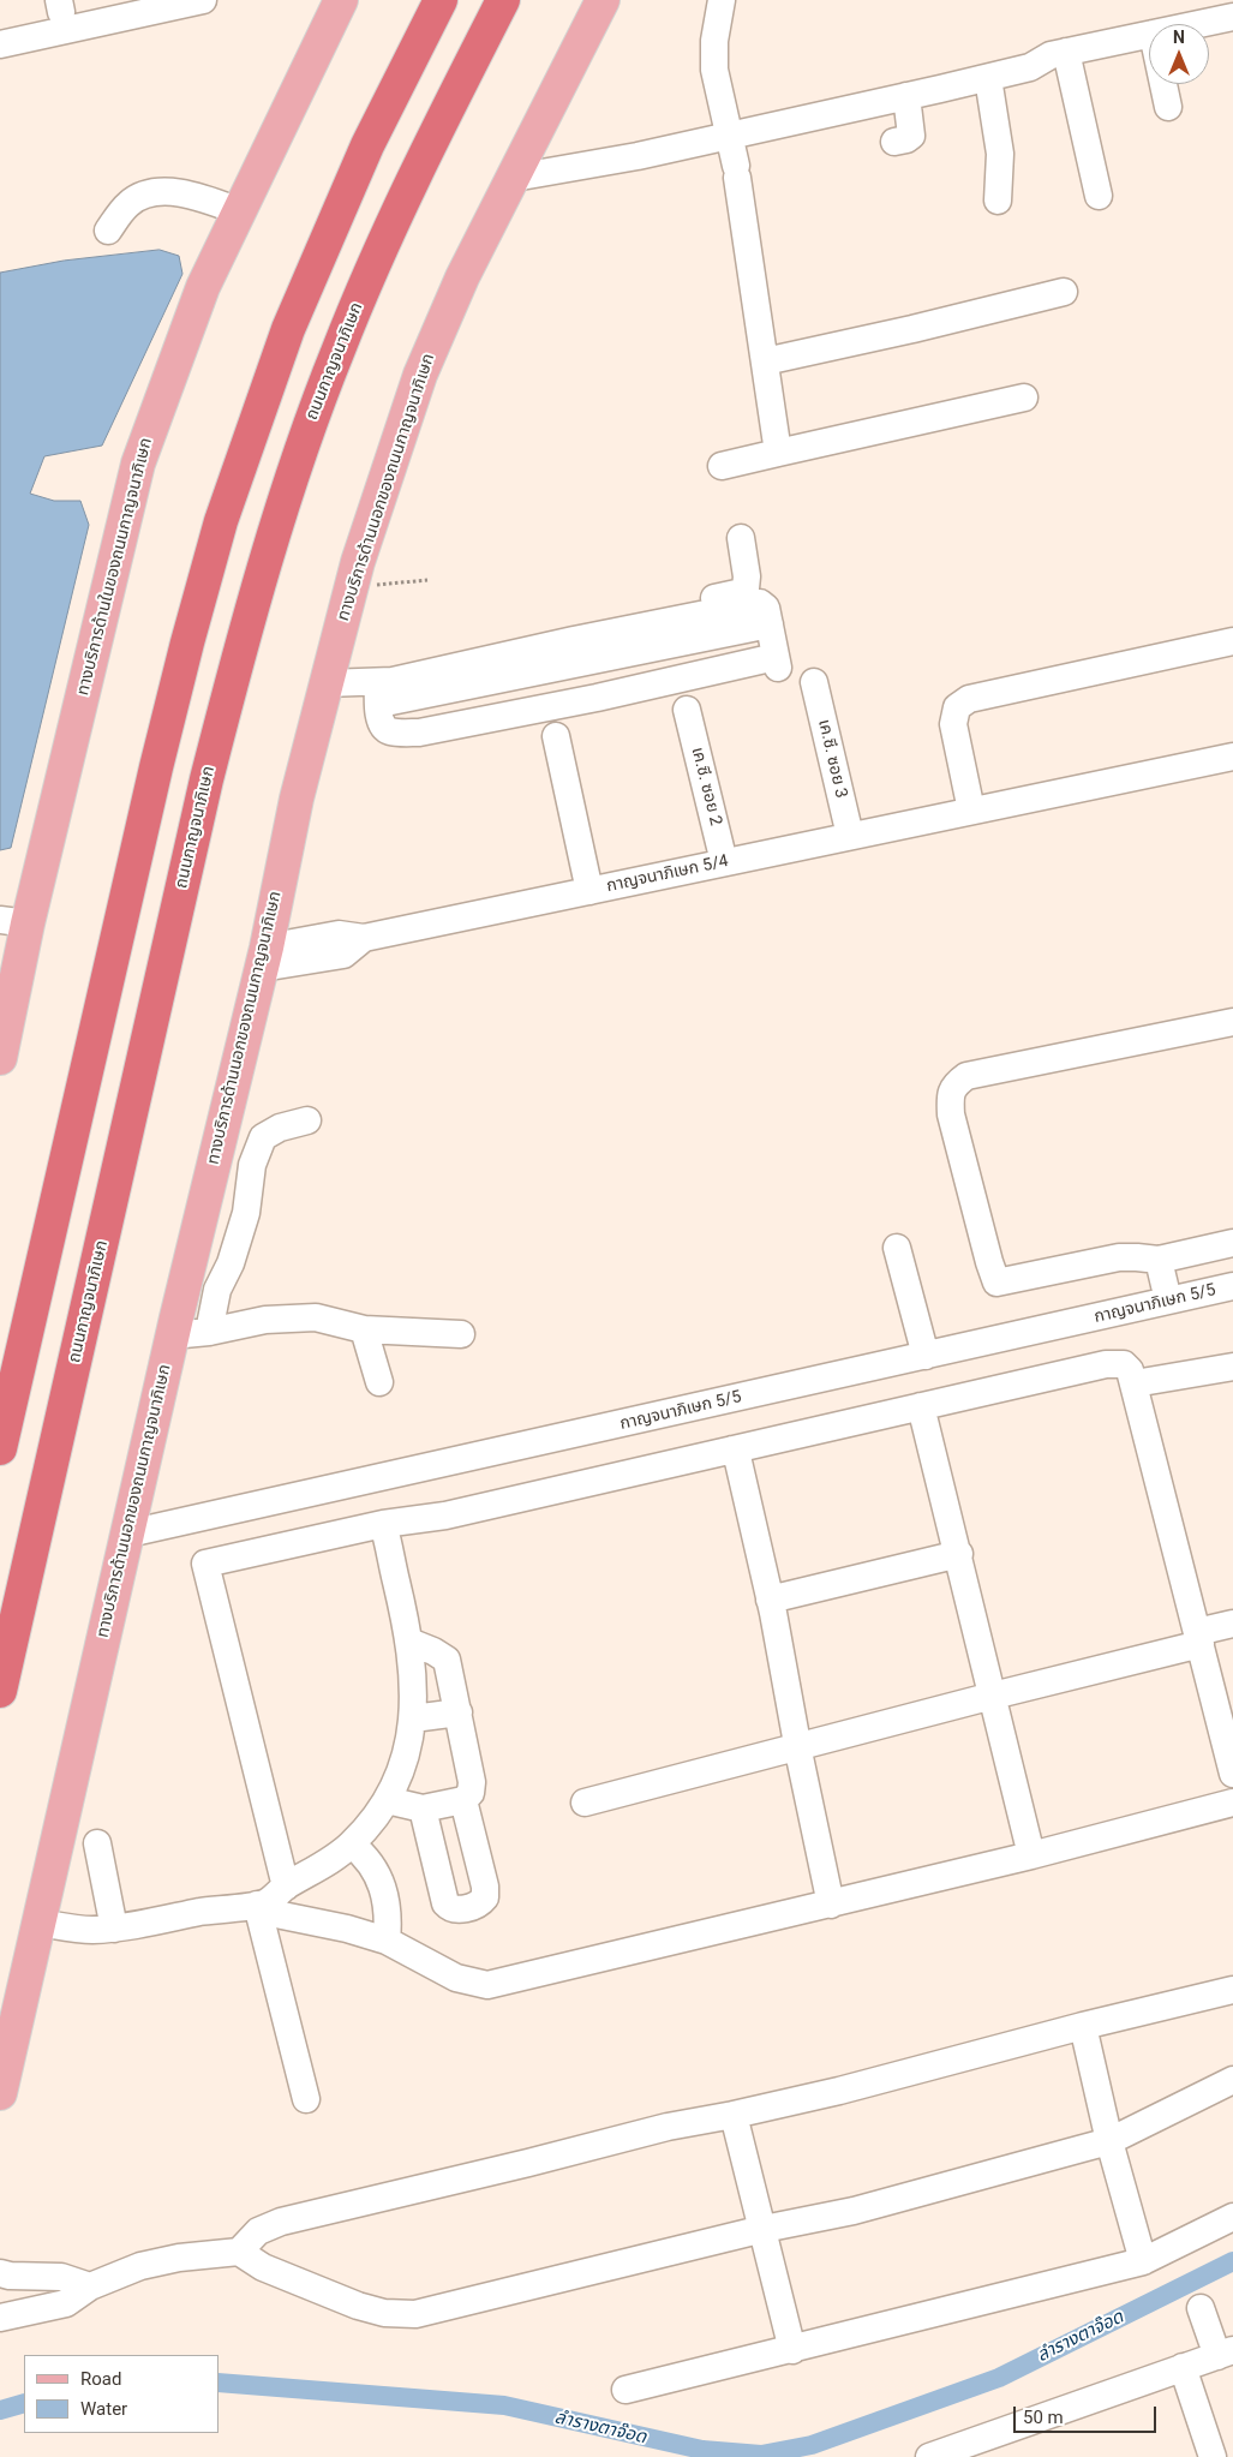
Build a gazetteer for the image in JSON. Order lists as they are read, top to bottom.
{
  "streets": {
    "highway": ["ถนนกาญจนาภิเษก"],
    "main road": ["ทางบริการด้านนอกของถนนกาญจนาภิเษก", "ทางบริการด้านในของถนนกาญจนาภิเษก"],
    "street": [
      "เค.ซี. ซอย 3",
      "เค.ซี. ซอย 2",
      "กาญจนาภิเษก 5/4",
      "กาญจนาภิเษก 5/5"
    ]
  },
  "crossings": [
    ["ทางบริการด้านนอกของถนนกาญจนาภิเษก", "กาญจนาภิเษก 5/4"],
    ["ทางบริการด้านนอกของถนนกาญจนาภิเษก", "กาญจนาภิเษก 5/5"],
    ["เค.ซี. ซอย 3", "กาญจนาภิเษก 5/4"],
    ["เค.ซี. ซอย 2", "กาญจนาภิเษก 5/4"]
  ],
  "water": ["ลำรางตาจ๊อด"],
  "legend": ["Road", "Water"],
  "scale_bar": "50 m",
  "north": "top"
}
